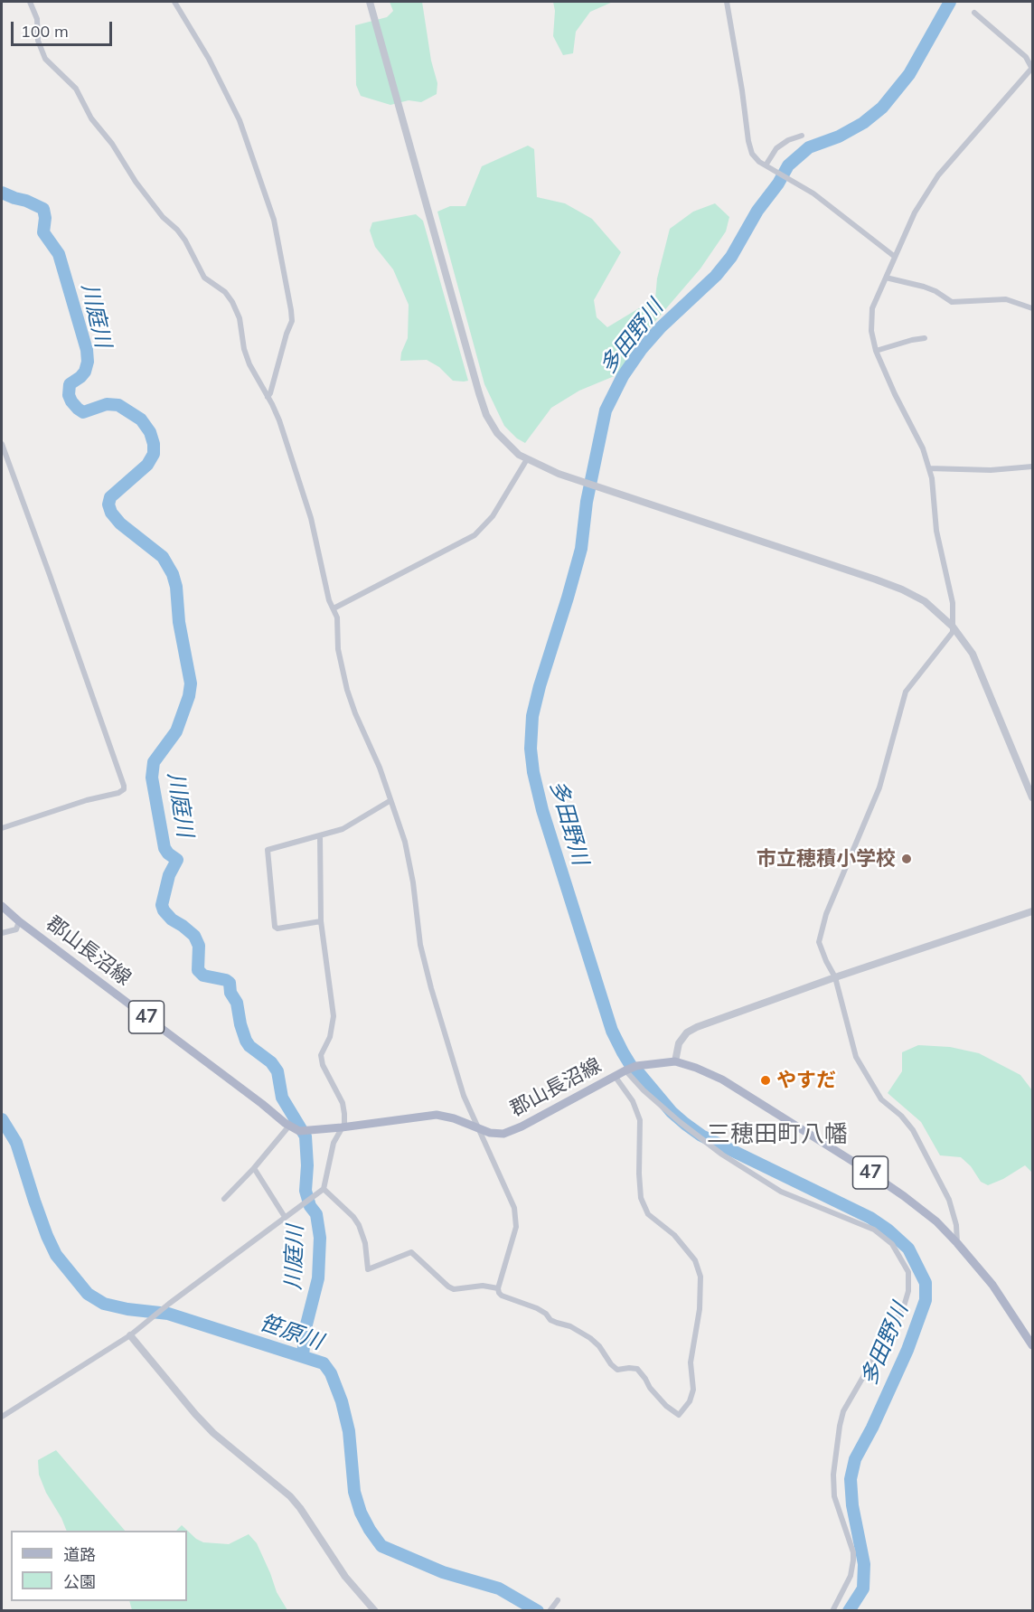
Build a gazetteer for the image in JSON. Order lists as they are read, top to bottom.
{
  "streets": {
    "main road": ["郡山長沼線", "47"]
  },
  "districts": ["三穂田町八幡"],
  "water": ["川庭川", "多田野川", "笹原川"],
  "places": ["市立穂積小学校", "やすだ"],
  "legend": ["道路", "公園"],
  "scale_bar": "100 m"
}
